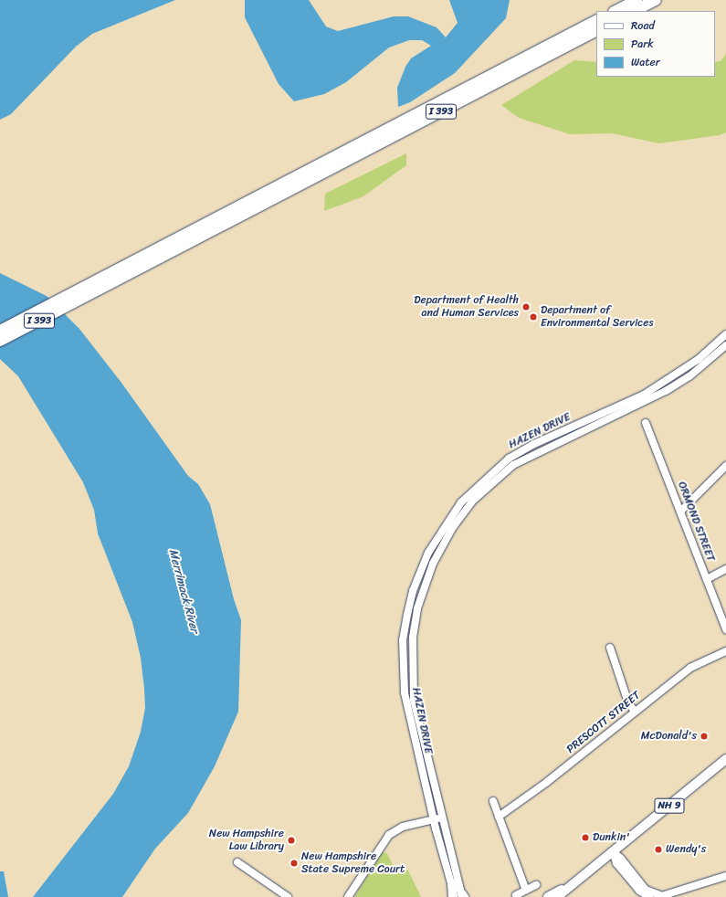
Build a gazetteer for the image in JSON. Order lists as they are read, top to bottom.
{
  "streets": {
    "highway": ["I 393"],
    "main road": ["NH 9"],
    "street": ["HAZEN DRIVE", "ORMOND STREET", "PRESCOTT STREET"]
  },
  "water": ["Merrimack River"],
  "places": [
    "Department of Health and Human Services",
    "Department of Environmental Services",
    "McDonald's",
    "Dunkin'",
    "New Hampshire Law Library",
    "Wendy's",
    "New Hampshire State Supreme Court"
  ],
  "legend": ["Road", "Park", "Water"]
}
